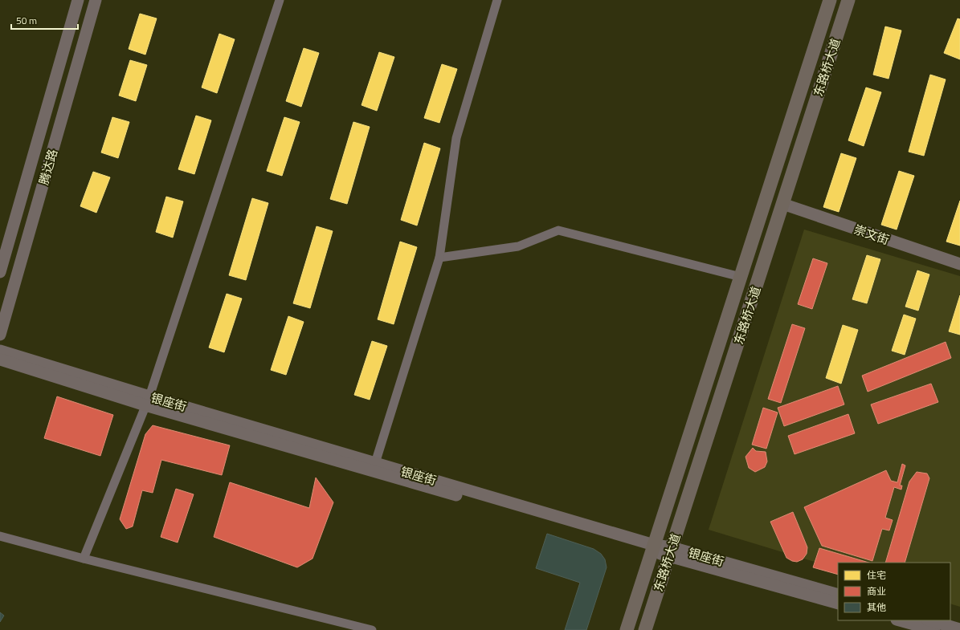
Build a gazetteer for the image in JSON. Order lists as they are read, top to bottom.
{
  "streets": {
    "main road": [
      "东路桥大道",
      "腾达路",
      "崇文街",
      "银座街"
    ]
  },
  "crossings": [
    ["东路桥大道", "崇文街"],
    ["东路桥大道", "银座街"]
  ],
  "legend": ["住宅", "商业", "其他"],
  "scale_bar": "50 m"
}
